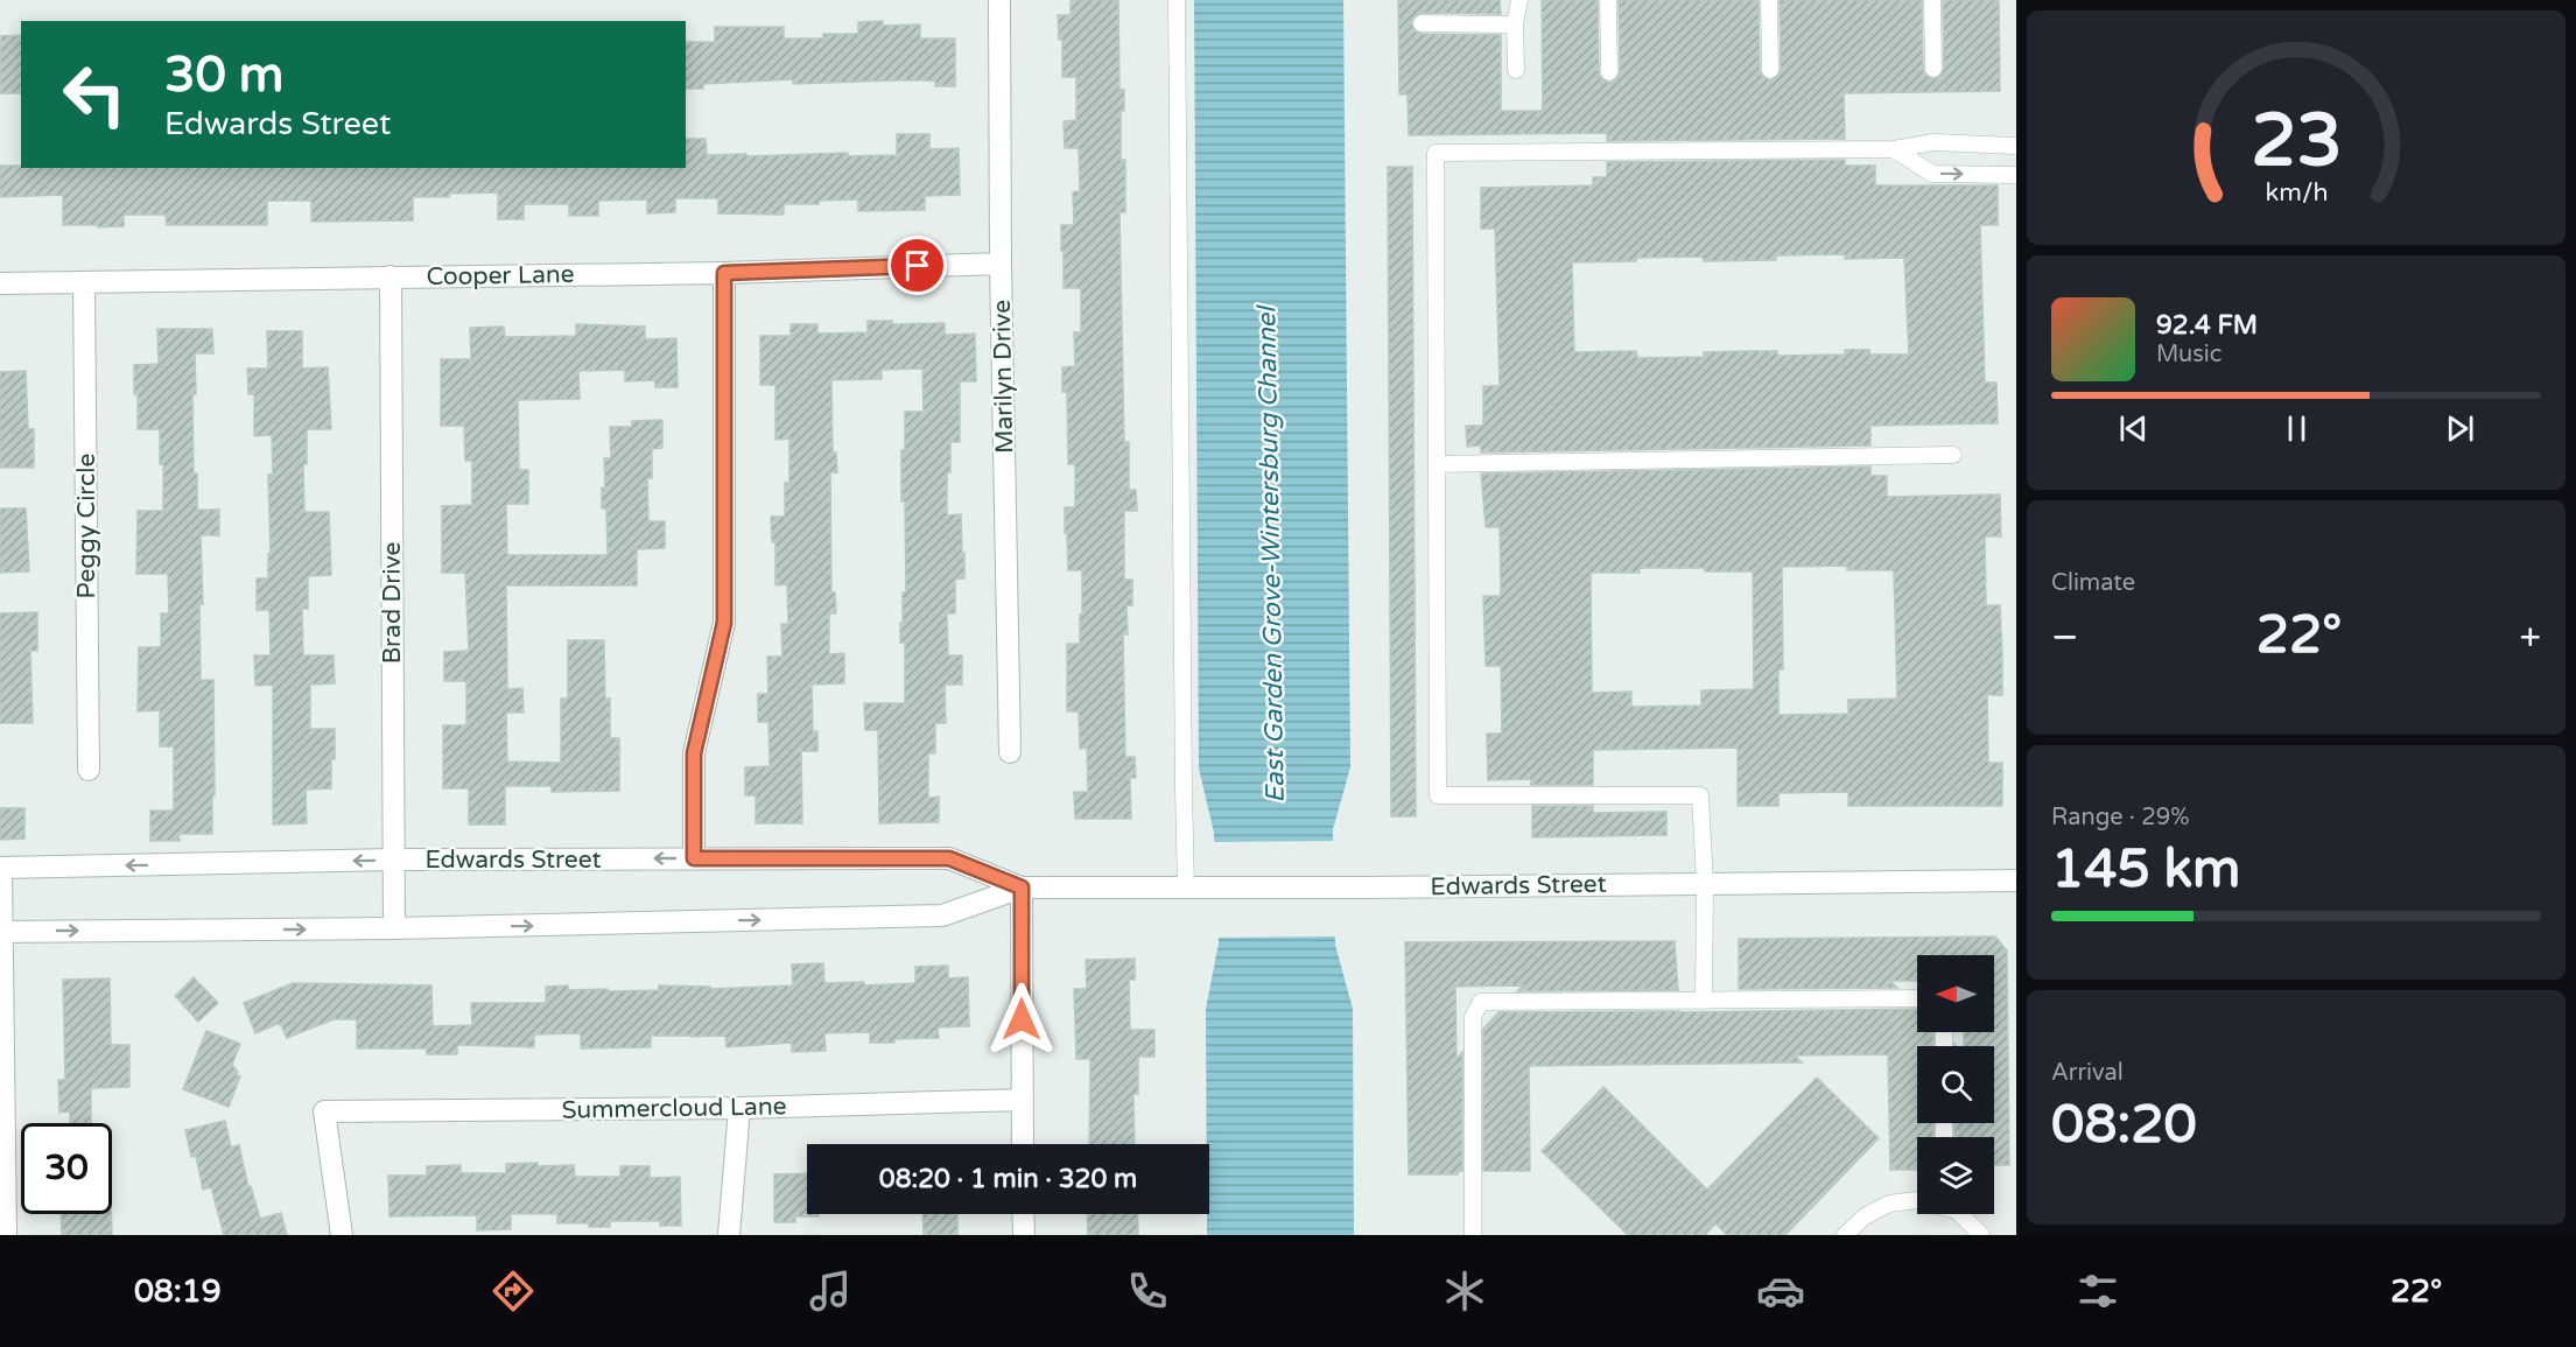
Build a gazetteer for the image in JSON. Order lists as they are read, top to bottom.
{
  "streets": {
    "street": [
      "Cooper Lane",
      "Marilyn Drive",
      "Peggy Circle",
      "Brad Drive",
      "Edwards Street",
      "Summercloud Lane"
    ]
  },
  "crossings": [
    ["Cooper Lane", "Marilyn Drive"],
    ["Cooper Lane", "Peggy Circle"],
    ["Cooper Lane", "Brad Drive"],
    ["Brad Drive", "Edwards Street"]
  ],
  "water": ["East Garden Grove-Wintersburg Channel"],
  "north": "left",
  "page": {
    "turn": ["30 m", "Edwards Street"],
    "song": ["92.4 FM", "Music"],
    "tile": [
      "Climate",
      ["Range · 29%", "145 km"],
      ["Arrival", "08:20"]
    ],
    "heat": ["−", "22°", "+"],
    "limit": "30",
    "trip": "08:20 · 1 min · 320 m",
    "tabs": ["08:19", "22°"],
    "gauge": ["23", "km/h"]
  }
}
